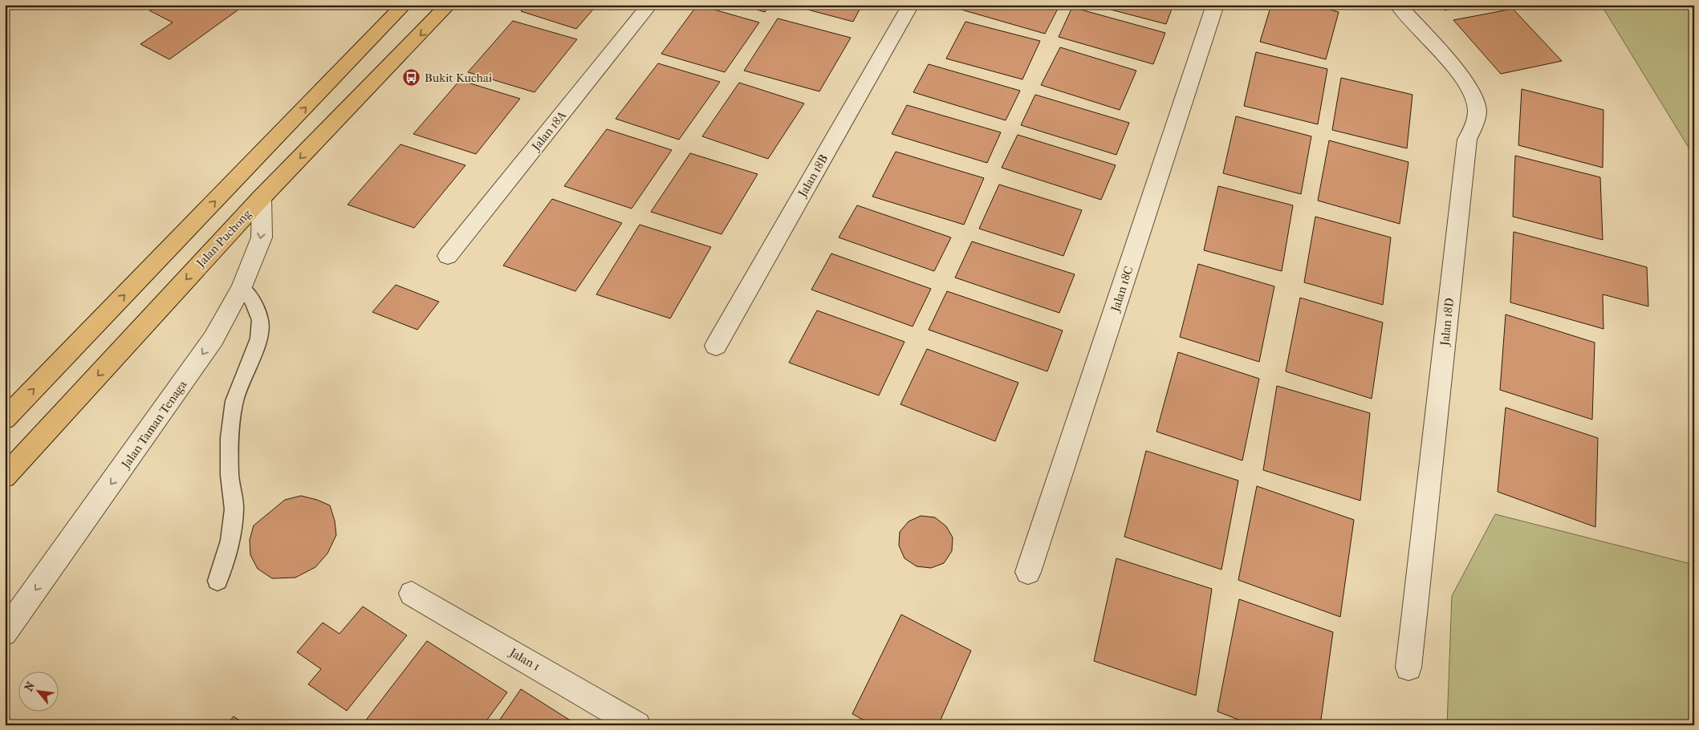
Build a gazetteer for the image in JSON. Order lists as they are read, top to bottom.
{
  "streets": {
    "main road": ["Jalan Puchong"],
    "street": [
      "Jalan 18A",
      "Jalan 18B",
      "Jalan 18C",
      "Jalan 18D",
      "Jalan Taman Tenaga",
      "Jalan 1"
    ]
  },
  "crossings": [
    ["Jalan Puchong", "Jalan Taman Tenaga"]
  ],
  "one_way": ["Jalan Taman Tenaga"],
  "places": {
    "bus stop": ["Bukit Kuchai"]
  },
  "north": "top left"
}
